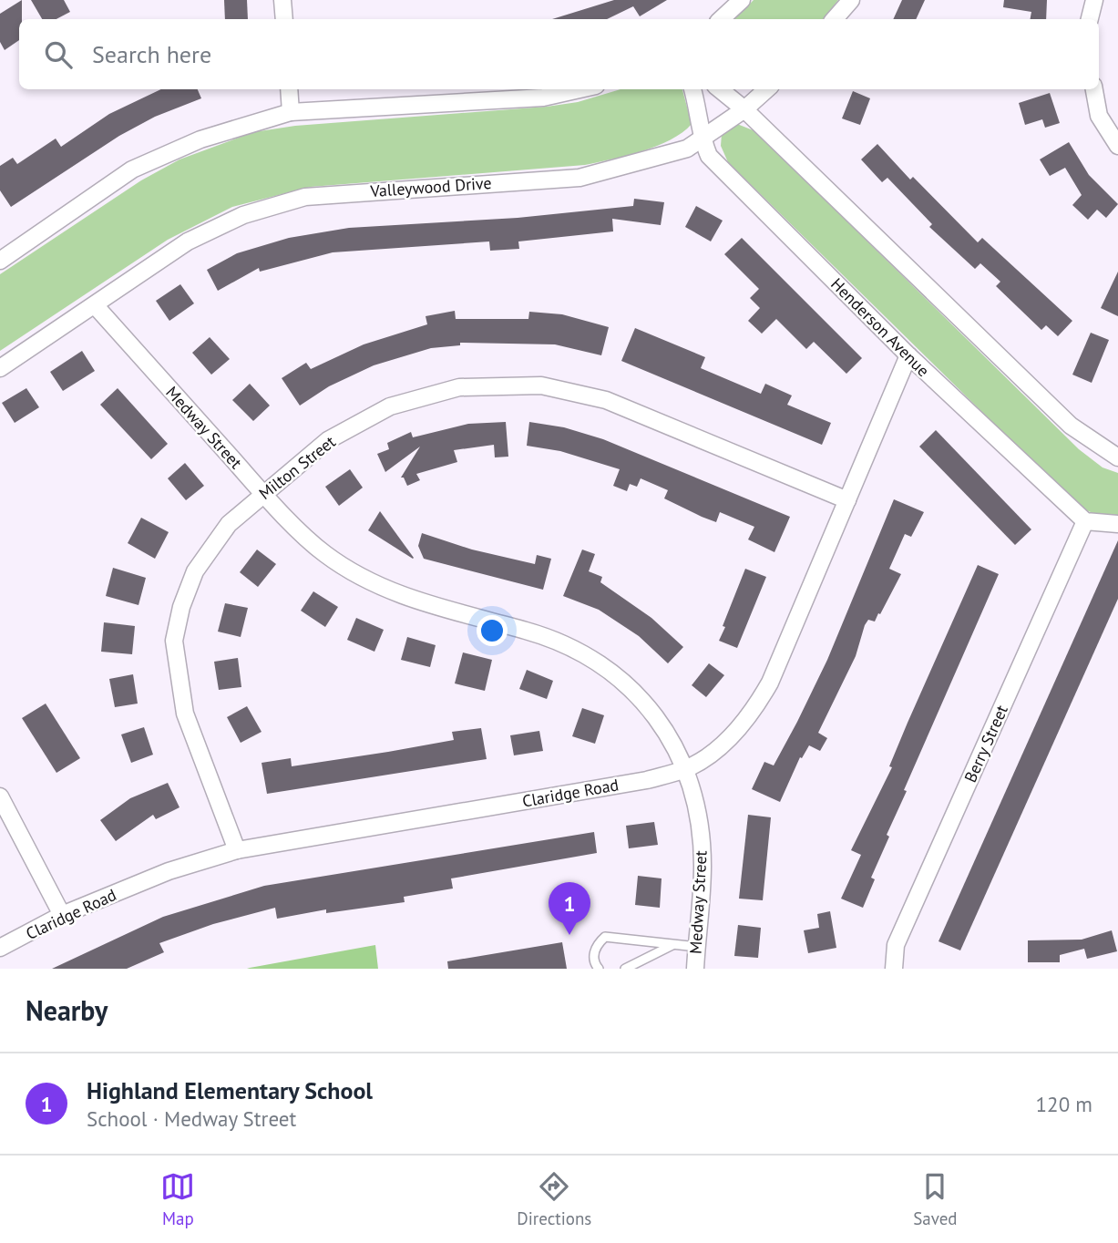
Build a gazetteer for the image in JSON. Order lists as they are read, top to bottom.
{
  "streets": {
    "street": [
      "Valleywood Drive",
      "Henderson Avenue",
      "Medway Street",
      "Milton Street",
      "Berry Street",
      "Claridge Road"
    ]
  },
  "crossings": [
    ["Valleywood Drive", "Henderson Avenue"],
    ["Valleywood Drive", "Medway Street"],
    ["Henderson Avenue", "Berry Street"],
    ["Henderson Avenue", "Claridge Road"],
    ["Medway Street", "Milton Street"],
    ["Medway Street", "Claridge Road"],
    ["Milton Street", "Claridge Road"]
  ],
  "page": {
    "search": "Search here",
    "pins": "1",
    "heading": "Nearby",
    "list": [
      {
        "mark": "1",
        "name": "Highland Elementary School",
        "note": "School · Medway Street",
        "value": "120 m"
      }
    ],
    "nav": ["Map", "Directions", "Saved"]
  }
}
